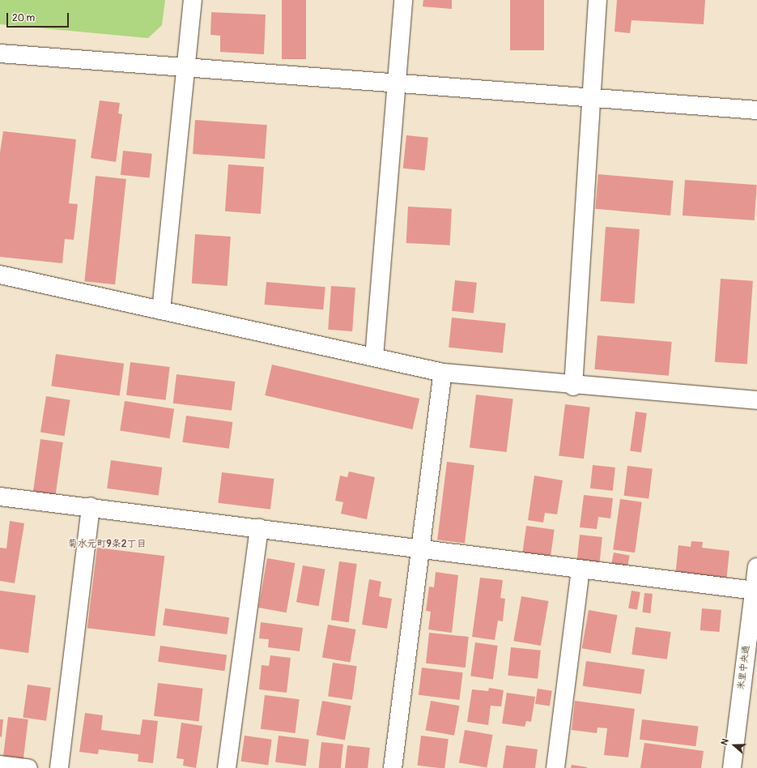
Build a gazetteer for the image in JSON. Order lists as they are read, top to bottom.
{
  "streets": {
    "street": ["米里中央通"]
  },
  "districts": ["菊水元町9条2丁目"],
  "scale_bar": "20 m",
  "north": "left"
}
